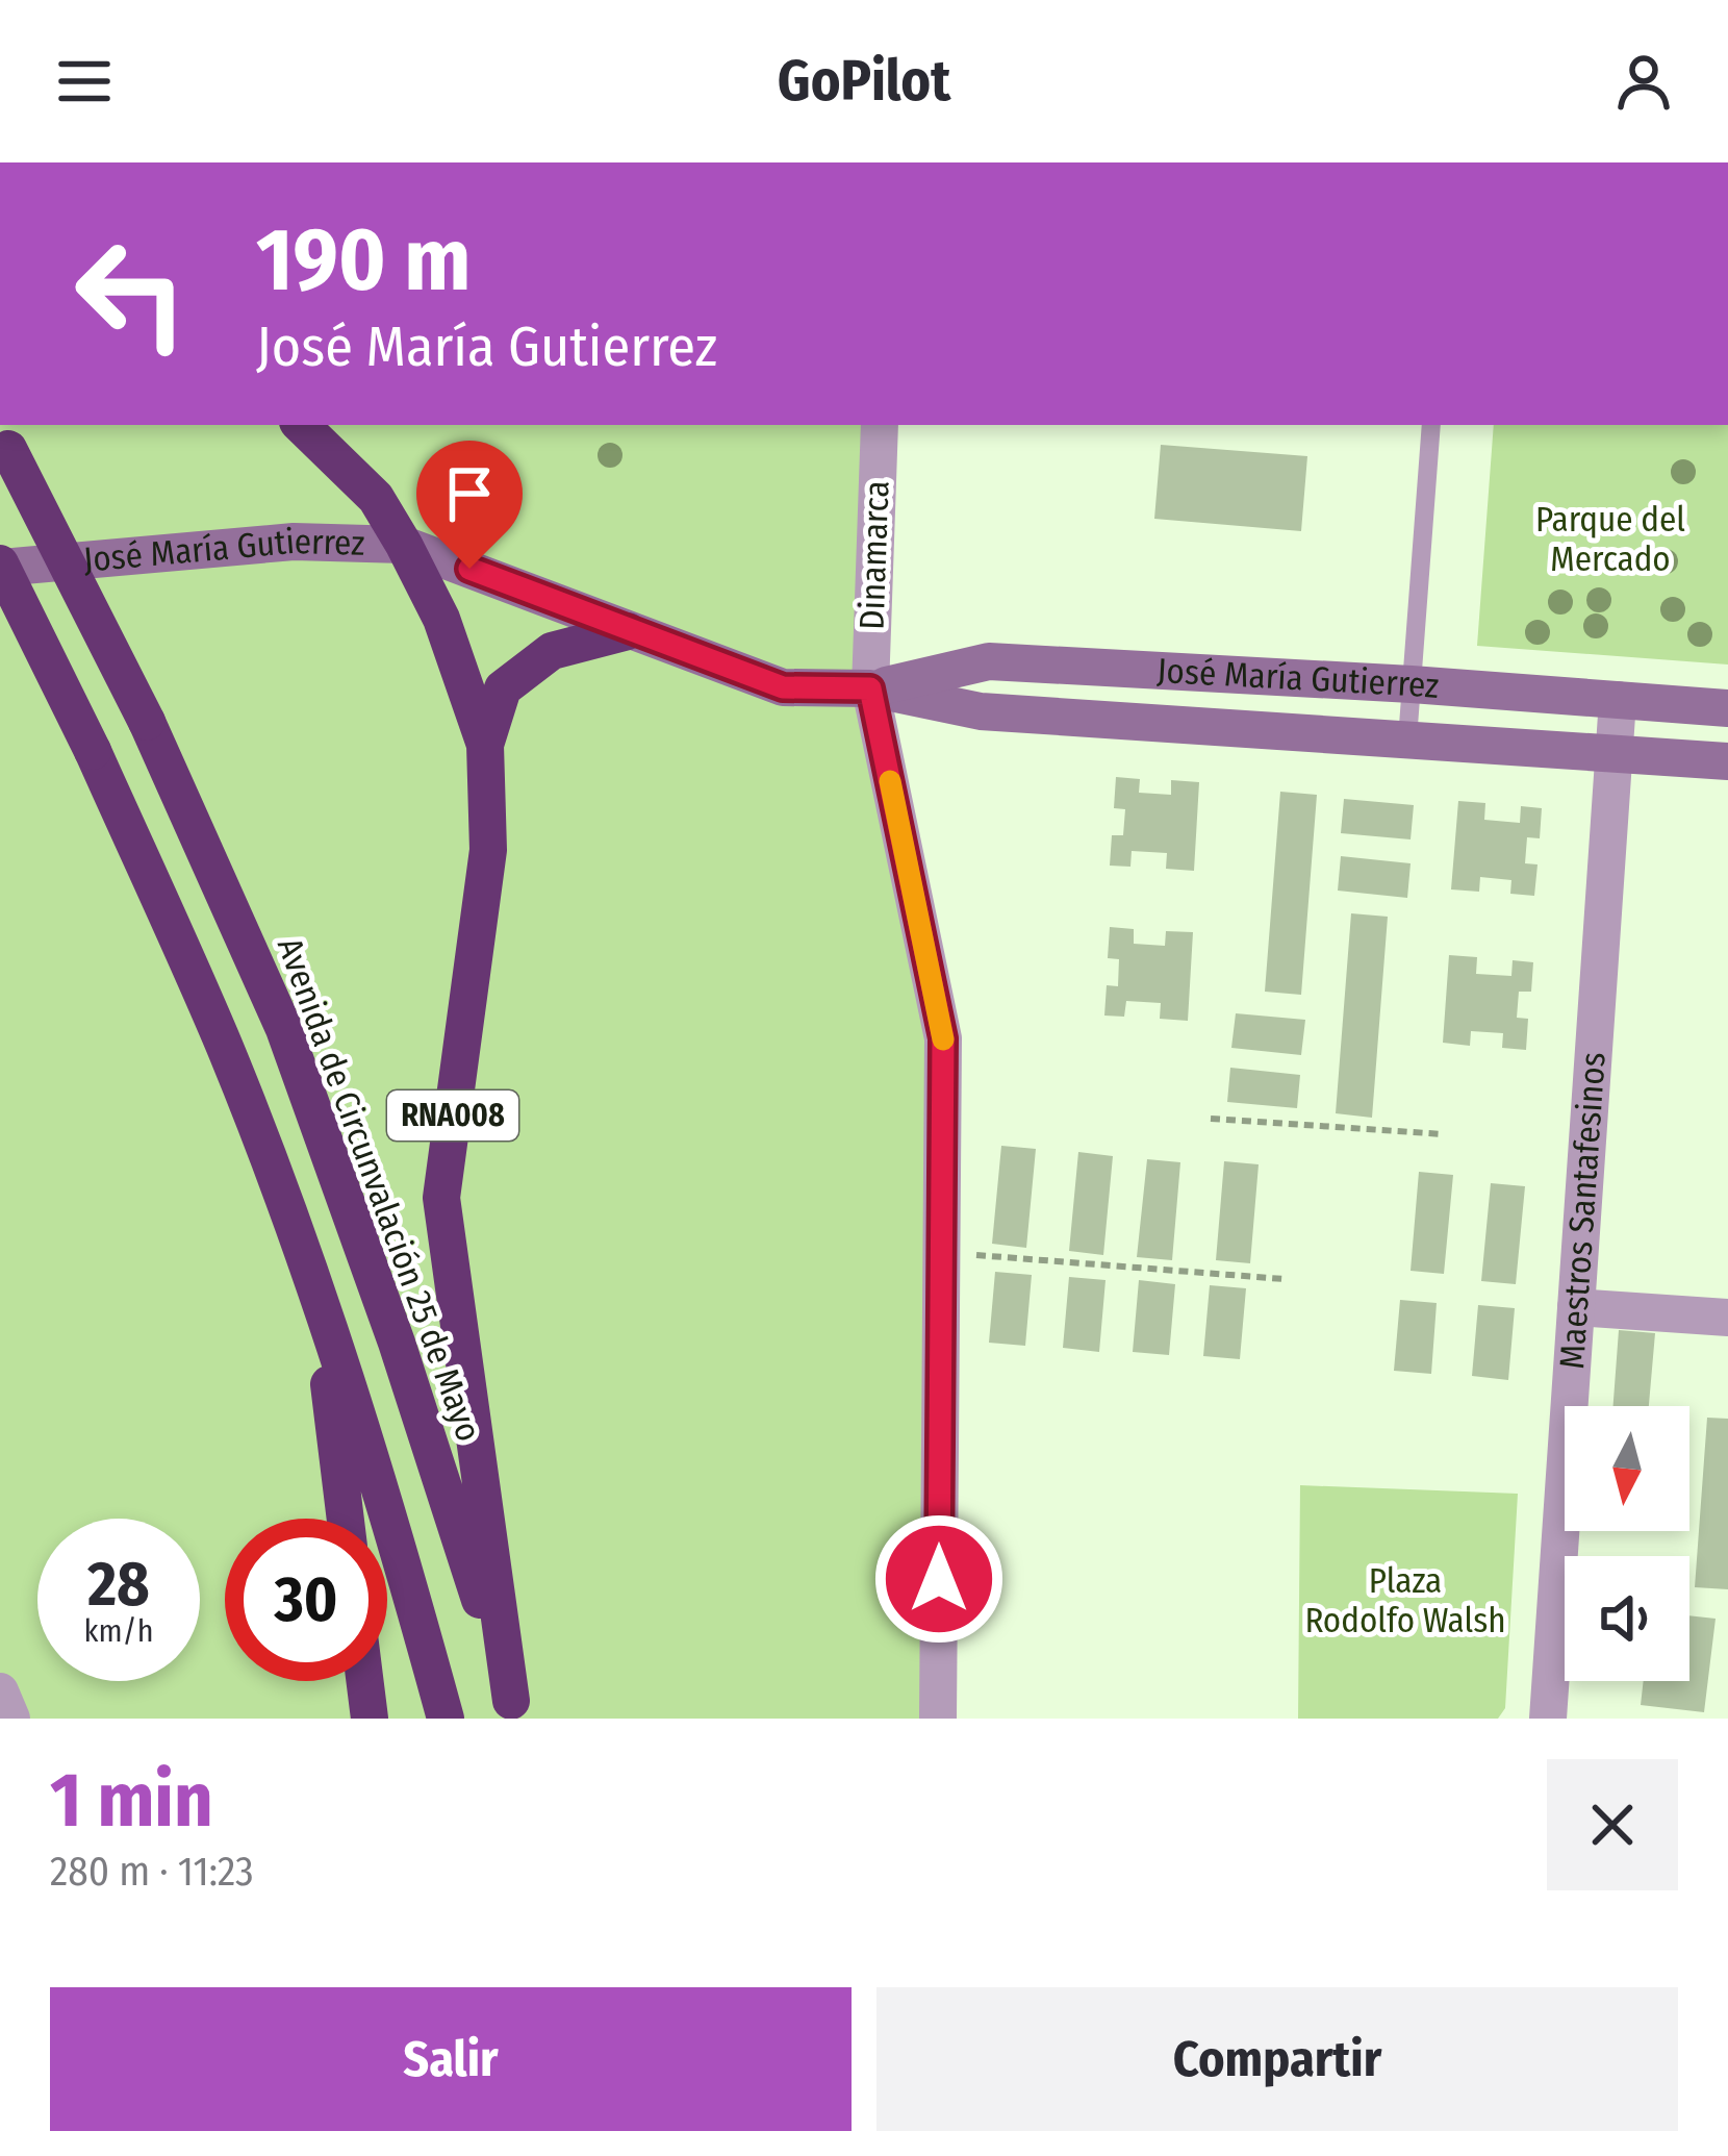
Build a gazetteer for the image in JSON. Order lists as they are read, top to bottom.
{
  "streets": {
    "highway": ["RNA008", "Avenida de Circunvalación 25 de Mayo"],
    "street": ["José María Gutierrez", "Dinamarca", "Maestros Santafesinos"]
  },
  "crossings": [
    ["José María Gutierrez", "Dinamarca"],
    ["José María Gutierrez", "RNA008"],
    ["José María Gutierrez", "Maestros Santafesinos"],
    ["RNA008", "Avenida de Circunvalación 25 de Mayo"]
  ],
  "parks": ["Parque del Mercado", "Plaza Rodolfo Walsh"],
  "north": "bottom",
  "page": {
    "header": "GoPilot",
    "turn": ["190 m", "José María Gutierrez"],
    "speed": "28 km/h",
    "limit": "30",
    "heading": ["1 min", "280 m · 11:23"],
    "buttons": ["Salir", "Compartir"]
  }
}
